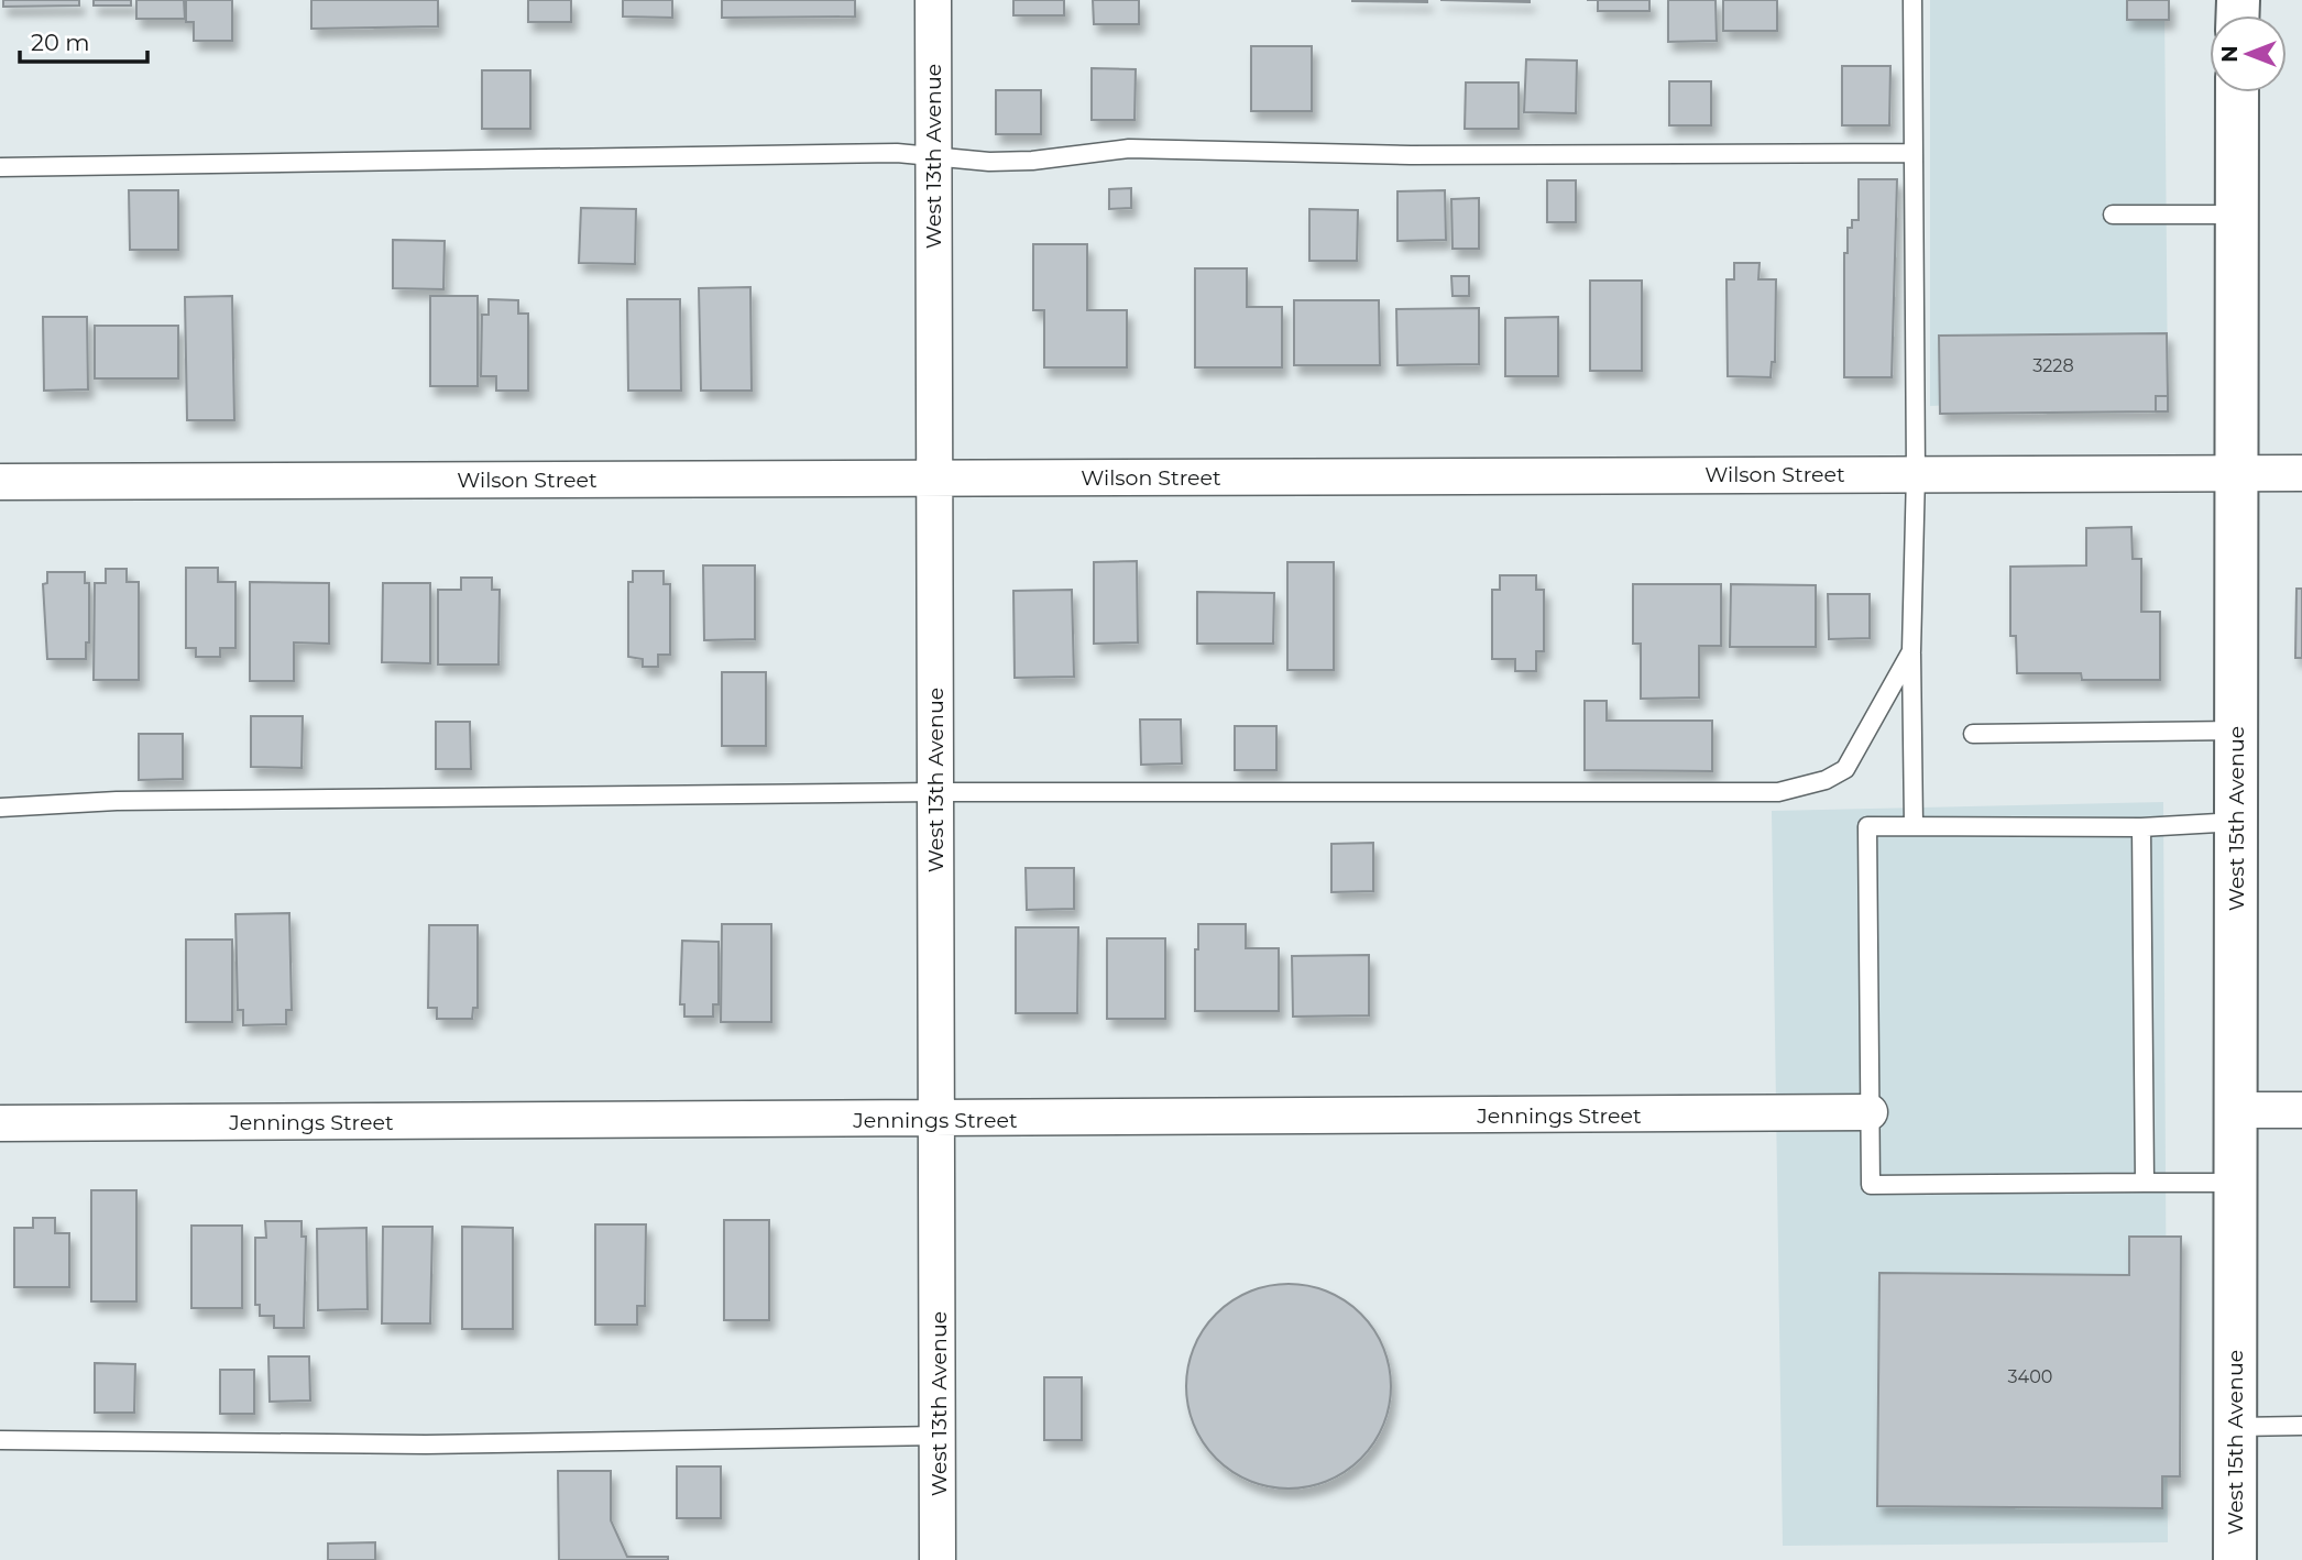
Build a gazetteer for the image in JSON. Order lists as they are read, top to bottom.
{
  "streets": {
    "main road": ["West 15th Avenue"],
    "street": ["West 13th Avenue", "Wilson Street", "Jennings Street"]
  },
  "crossings": [
    ["West 13th Avenue", "Wilson Street"],
    ["West 13th Avenue", "Jennings Street"],
    ["Wilson Street", "West 15th Avenue"]
  ],
  "house_numbers": ["3228", "3400"],
  "scale_bar": "20 m",
  "north": "left"
}
